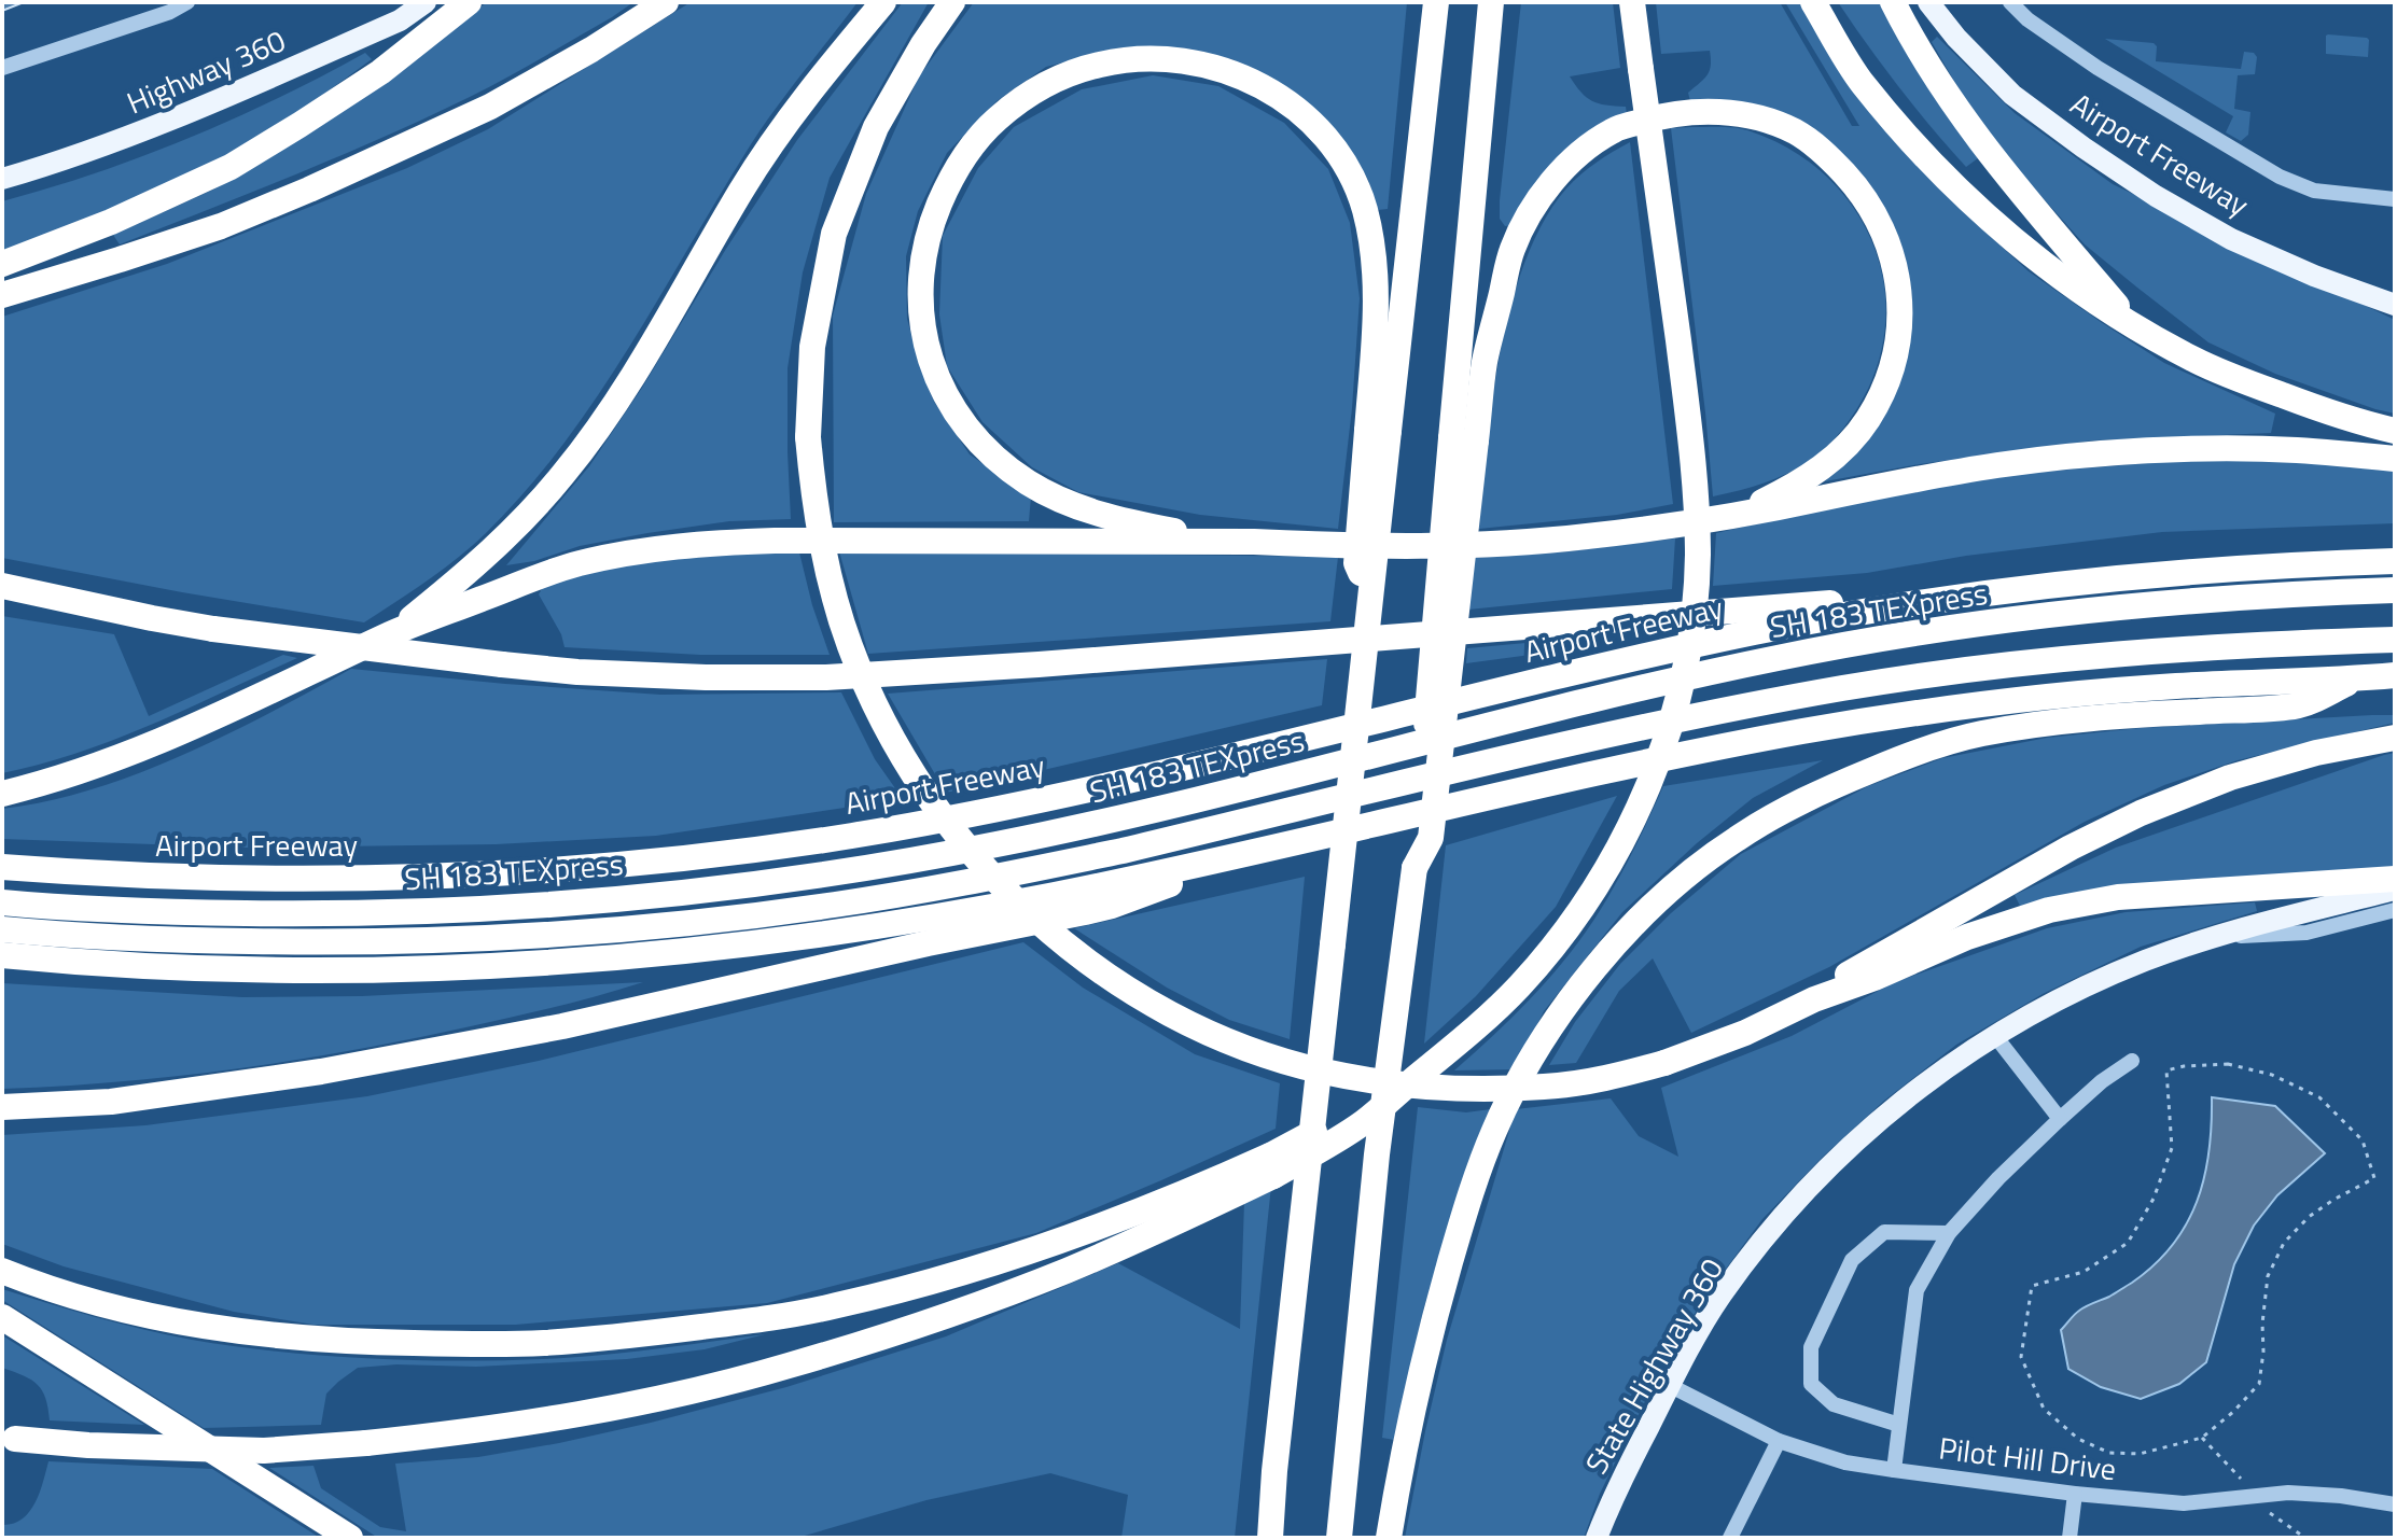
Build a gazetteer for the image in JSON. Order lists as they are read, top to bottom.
{
  "streets": {
    "highway": ["Airport Freeway", "SH 183 TEXpress"],
    "main road": ["Highway 360", "State Highway 360"],
    "street": ["Pilot Hill Drive"]
  },
  "crossings": [
    ["State Highway 360", "Pilot Hill Drive"]
  ]
}
